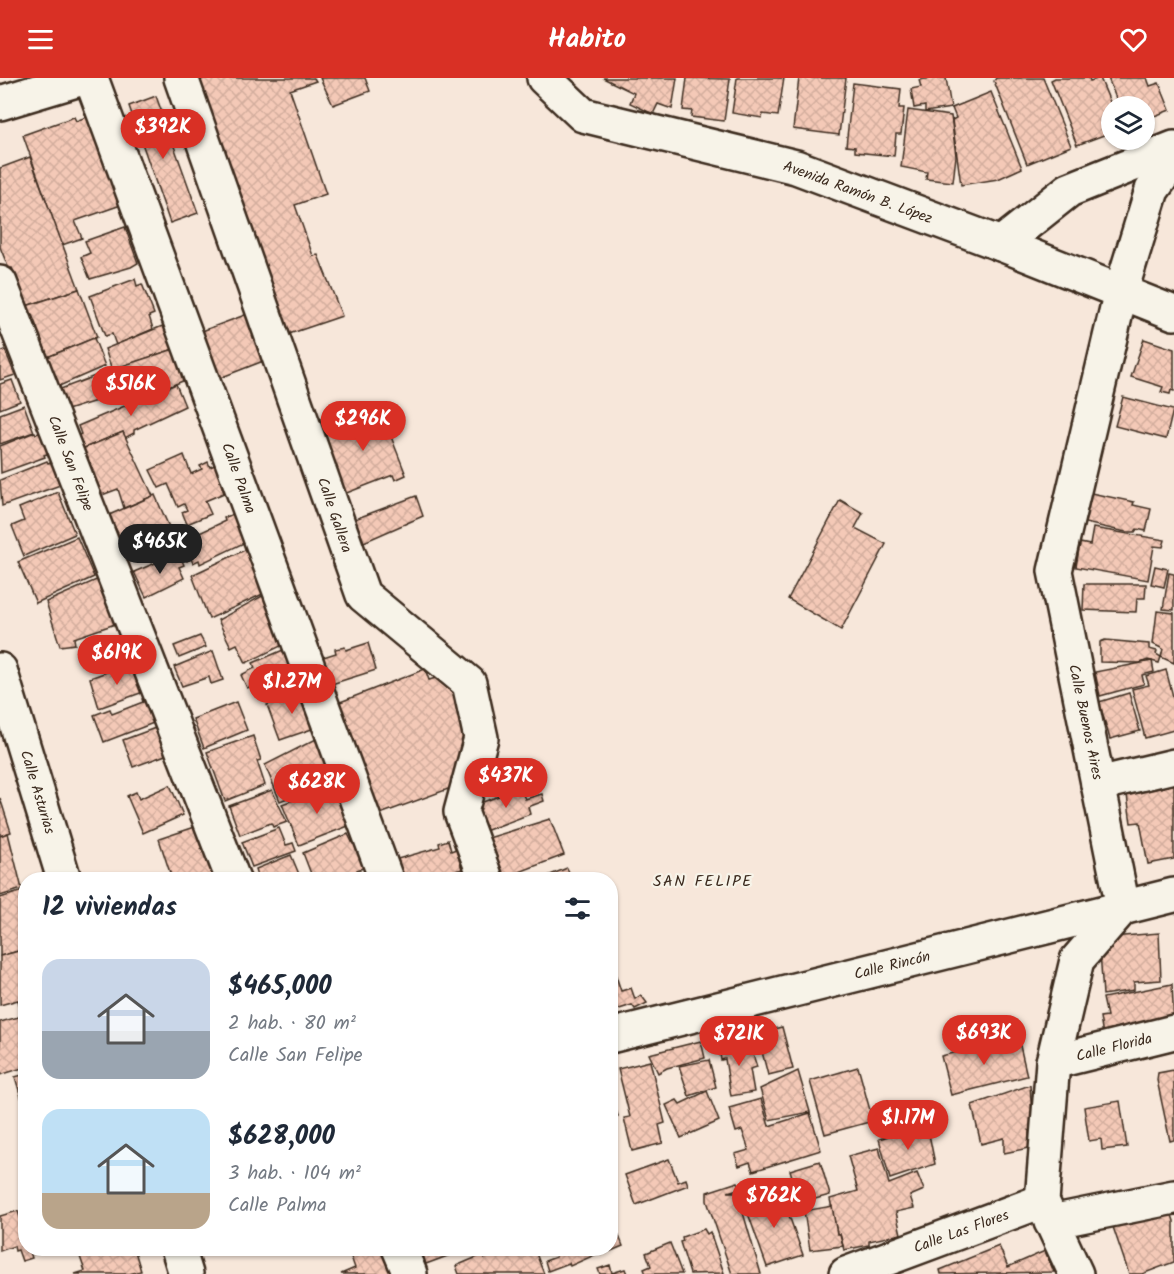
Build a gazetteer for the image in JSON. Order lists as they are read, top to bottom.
{
  "streets": {
    "street": [
      "Avenida Ramón B. López",
      "Calle San Felipe",
      "Calle Palma",
      "Calle Gallera",
      "Calle Buenos Aires",
      "Calle Asturias",
      "Calle Rincón",
      "Calle Florida",
      "Calle Las Flores"
    ]
  },
  "crossings": [
    ["Avenida Ramón B. López", "Calle Buenos Aires"],
    ["Calle Buenos Aires", "Calle Rincón"]
  ],
  "districts": ["SAN FELIPE"],
  "page": {
    "header": "Habito",
    "price": [
      "$392K",
      "$516K",
      "$296K",
      "$465K",
      "$619K",
      "$1.27M",
      "$437K",
      "$628K",
      "$693K",
      "$721K",
      "$1.17M",
      "$762K"
    ],
    "heading": "12 viviendas",
    "list": [
      {
        "name": "$465,000",
        "note": "2 hab. · 80 m² · Calle San Felipe"
      },
      {
        "name": "$628,000",
        "note": "3 hab. · 104 m² · Calle Palma"
      }
    ]
  }
}
